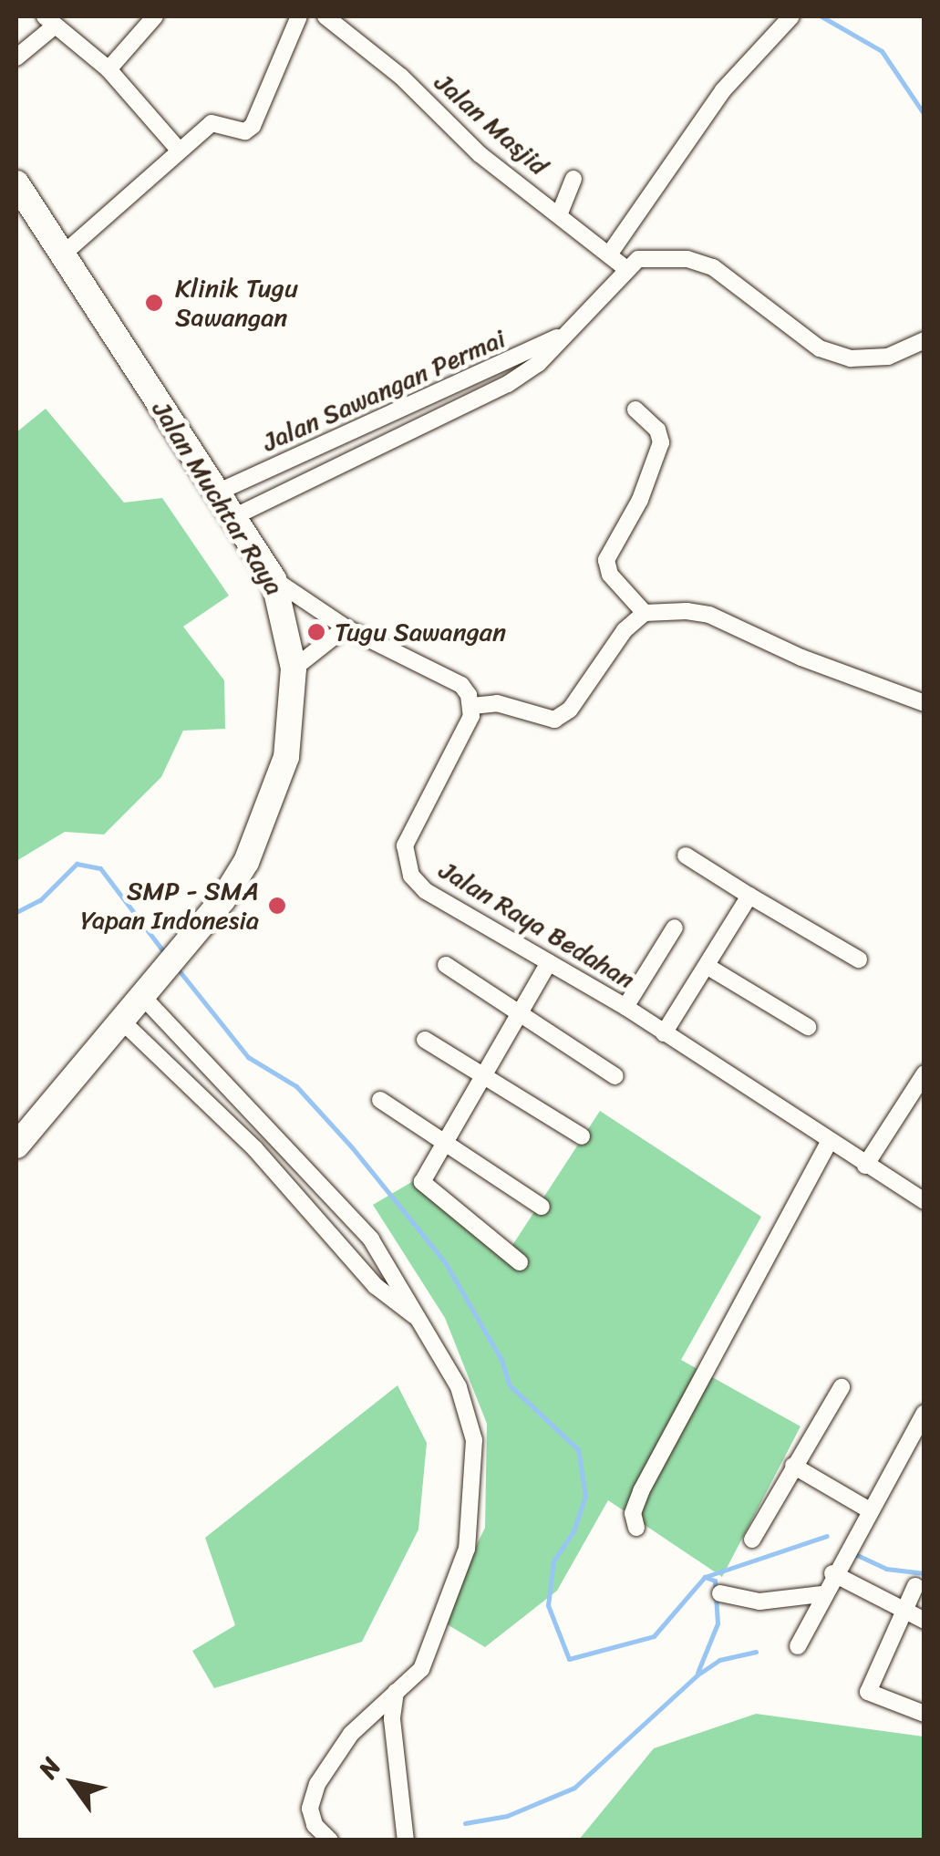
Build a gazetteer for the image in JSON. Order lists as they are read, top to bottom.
{
  "streets": {
    "highway": ["Jalan Muchtar Raya"],
    "street": ["Jalan Masjid", "Jalan Sawangan Permai", "Jalan Raya Bedahan"]
  },
  "crossings": [
    ["Jalan Masjid", "Jalan Sawangan Permai"],
    ["Jalan Sawangan Permai", "Jalan Muchtar Raya"]
  ],
  "places": ["Klinik Tugu Sawangan", "Tugu Sawangan", "SMP - SMA Yapan Indonesia"],
  "north": "top left"
}
